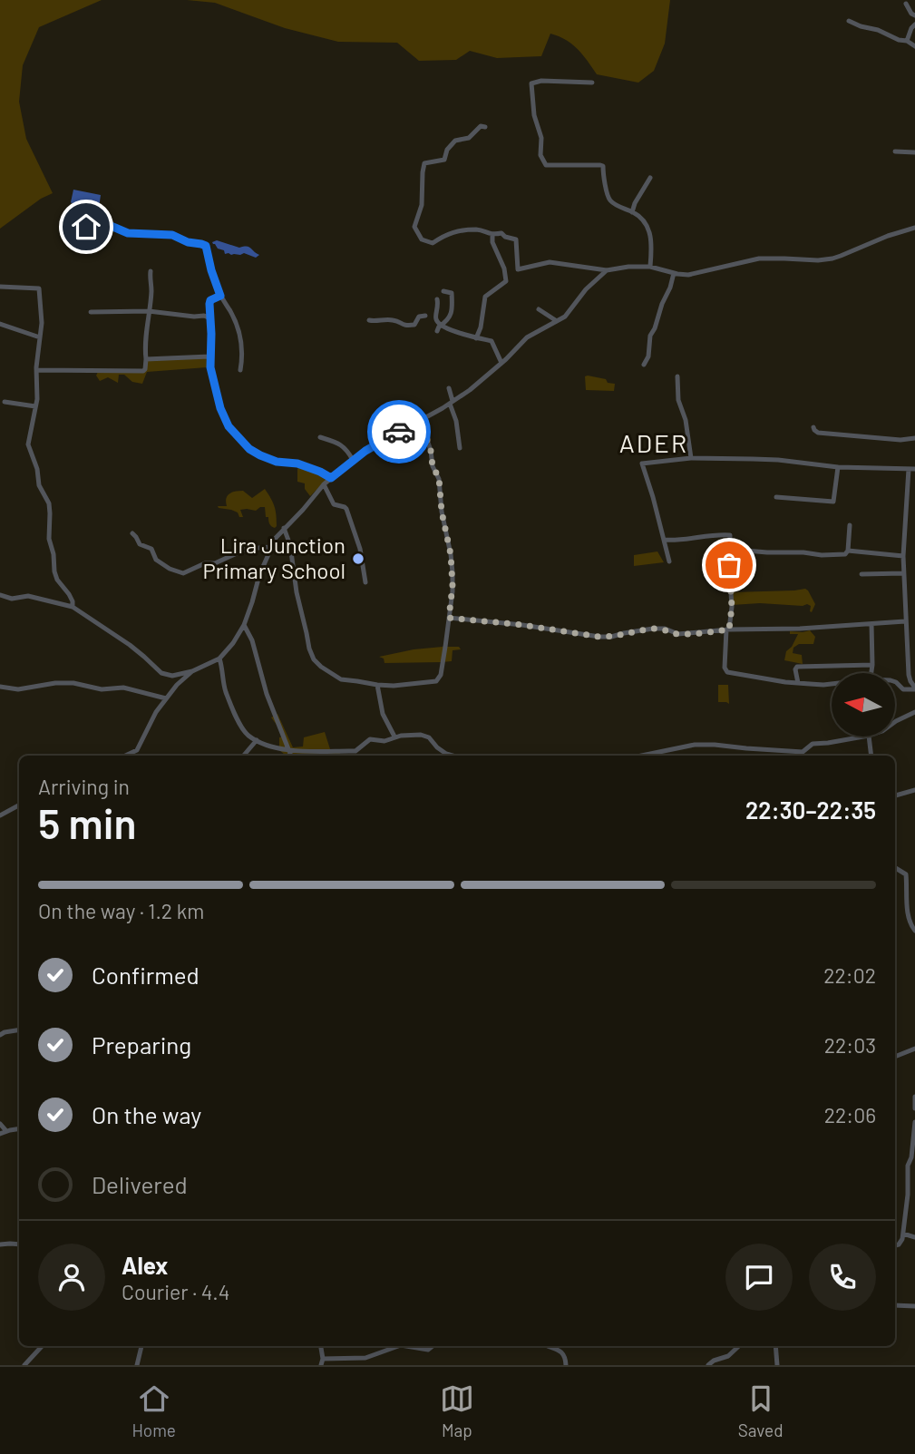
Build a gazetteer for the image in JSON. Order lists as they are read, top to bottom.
{
  "districts": ["ADER"],
  "places": ["Lira Junction Primary School"],
  "north": "left",
  "page": {
    "heading": ["5 min", "Arriving in", "22:30–22:35"],
    "panel": ["Alex", "Courier · 4.4"],
    "bar": "On the way · 1.2 km",
    "list": [
      ["Confirmed", "22:02"],
      ["Preparing", "22:03"],
      ["On the way", "22:06"],
      "Delivered"
    ],
    "tabs": ["Home", "Map", "Saved"]
  }
}
